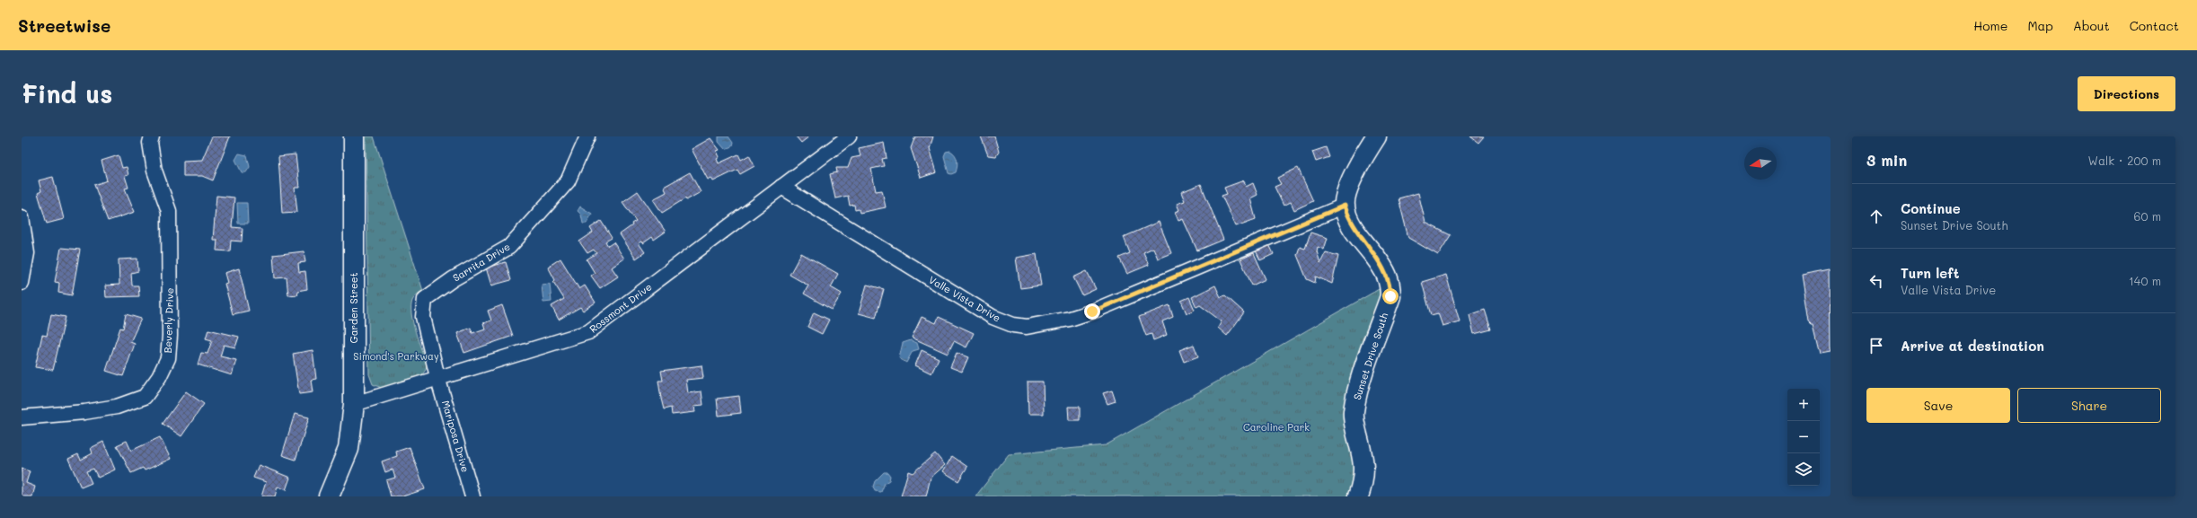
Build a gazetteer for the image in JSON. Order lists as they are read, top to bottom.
{
  "streets": {
    "street": [
      "Sarrita Drive",
      "Valle Vista Drive",
      "Garden Street",
      "Rossmont Drive",
      "Beverly Drive",
      "Sunset Drive South",
      "Mariposa Drive"
    ]
  },
  "crossings": [
    ["Sarrita Drive", "Rossmont Drive"],
    ["Sarrita Drive", "Mariposa Drive"],
    ["Valle Vista Drive", "Rossmont Drive"],
    ["Valle Vista Drive", "Sunset Drive South"],
    ["Garden Street", "Rossmont Drive"],
    ["Rossmont Drive", "Mariposa Drive"]
  ],
  "parks": ["Simond's Parkway", "Caroline Park"],
  "north": "left",
  "page": {
    "header": "Streetwise",
    "nav": [
      "Home",
      "Map",
      "About",
      "Contact"
    ],
    "buttons": [
      "Directions",
      ["Save", "Share"]
    ],
    "title": "Find us",
    "heading": ["3 min", "Walk · 200 m"],
    "list": [
      ["Continue", "Sunset Drive South", "60 m"],
      ["Turn left", "Valle Vista Drive", "140 m"],
      "Arrive at destination"
    ],
    "map_buttons": ["+", "−"]
  }
}
